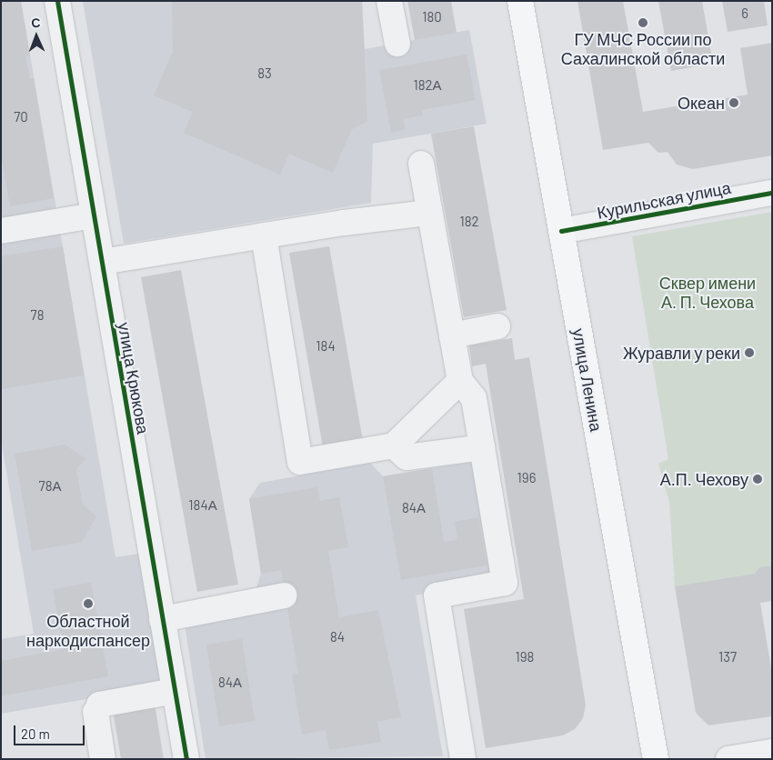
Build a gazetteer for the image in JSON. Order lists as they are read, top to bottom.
{
  "streets": {
    "main road": ["улица Ленина"],
    "street": ["Курильская улица", "улица Крюкова"]
  },
  "crossings": [
    ["Курильская улица", "улица Ленина"]
  ],
  "parks": ["Сквер имени А. П. Чехова"],
  "places": [
    "ГУ МЧС России по Сахалинской области",
    "Океан",
    "Журавли у реки",
    "А.П. Чехову",
    "Областной наркодиспансер"
  ],
  "house_numbers": [
    "6",
    "180",
    "83",
    "182А",
    "70",
    "182",
    "78",
    "184",
    "196",
    "78А",
    "184А",
    "84А",
    "84",
    "198",
    "137",
    "84А"
  ],
  "scale_bar": "20 m",
  "north": "top"
}
